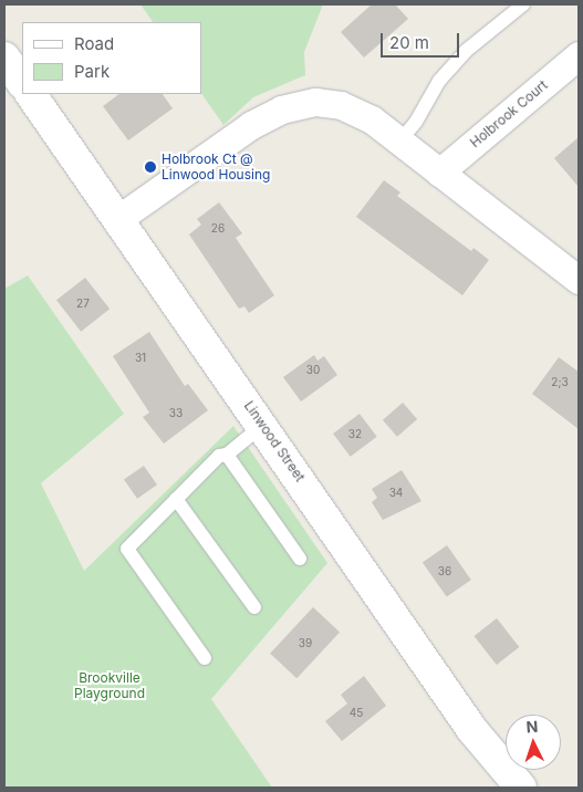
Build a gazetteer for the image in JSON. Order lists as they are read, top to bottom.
{
  "streets": {
    "main road": ["Linwood Street"],
    "street": ["Holbrook Court"]
  },
  "parks": ["Brookville Playground"],
  "places": ["Holbrook Ct @ Linwood Housing"],
  "house_numbers": [
    "26",
    "27",
    "31",
    "30",
    "2;3",
    "33",
    "32",
    "34",
    "36",
    "39",
    "45"
  ],
  "legend": ["Road", "Park"],
  "scale_bar": "20 m",
  "north": "top"
}
